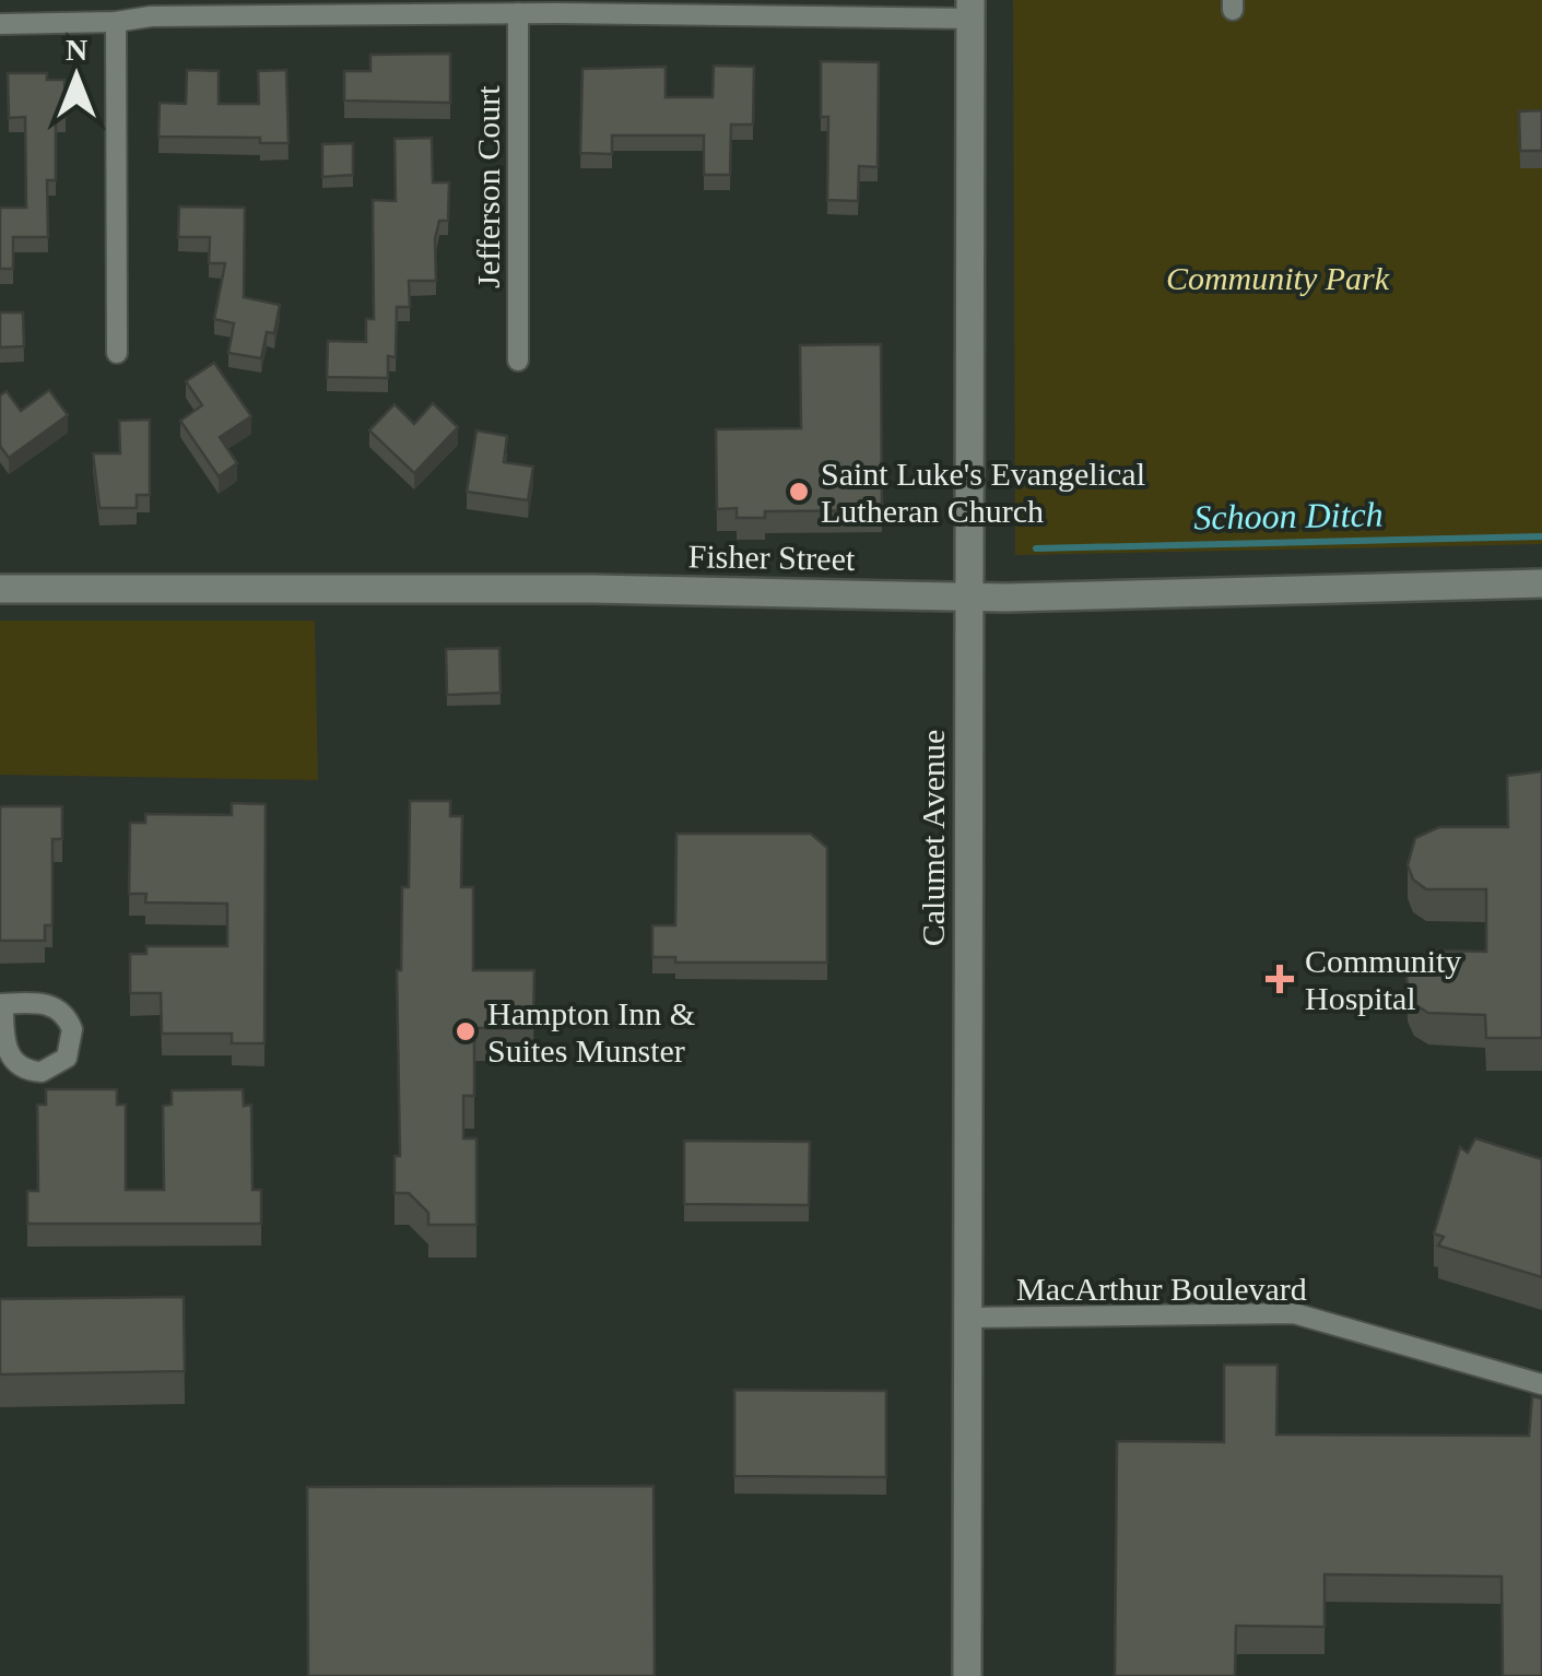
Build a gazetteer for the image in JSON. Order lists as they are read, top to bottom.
{
  "streets": {
    "main road": ["Fisher Street", "Calumet Avenue"],
    "street": ["Jefferson Court", "MacArthur Boulevard"]
  },
  "crossings": [
    ["Fisher Street", "Calumet Avenue"],
    ["Calumet Avenue", "MacArthur Boulevard"]
  ],
  "water": ["Schoon Ditch"],
  "parks": ["Community Park"],
  "places": {
    "other": ["Saint Luke's Evangelical Lutheran Church", "Hampton Inn & Suites Munster"],
    "health": ["Community Hospital"]
  },
  "north": "top"
}
